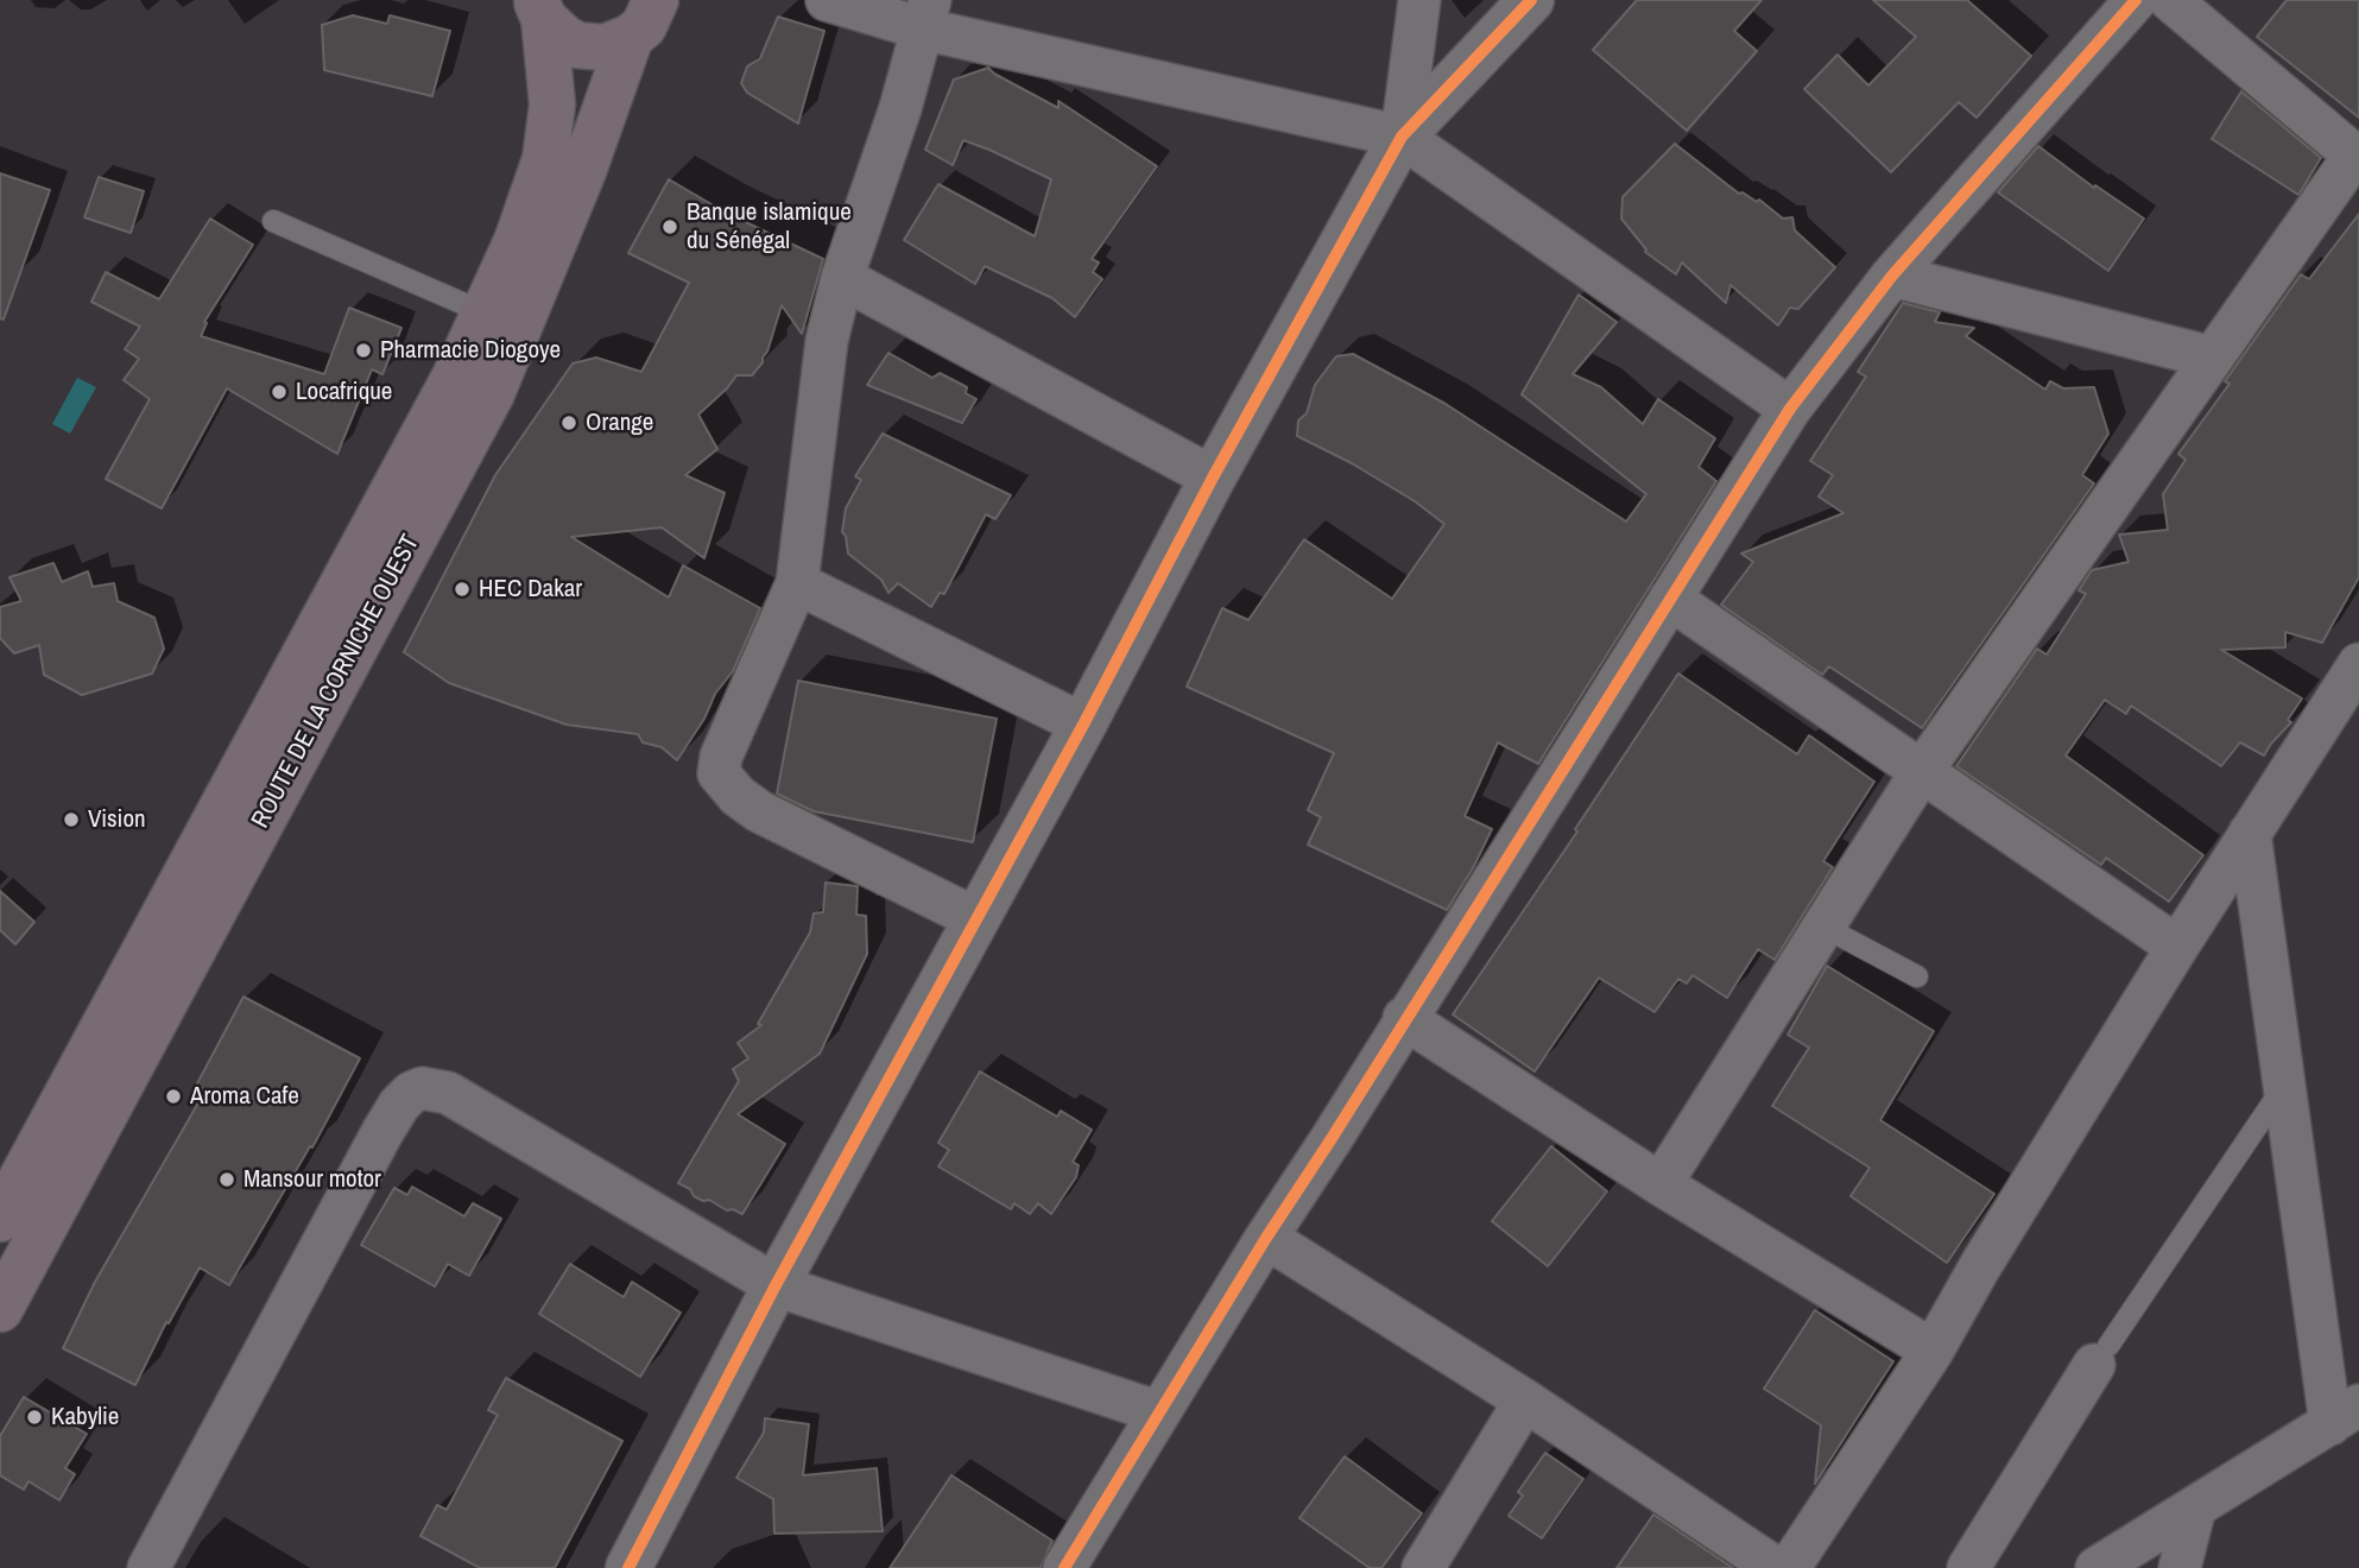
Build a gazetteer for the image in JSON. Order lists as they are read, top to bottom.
{
  "streets": {
    "highway": ["ROUTE DE LA CORNICHE OUEST"]
  },
  "places": [
    "Banque islamique du Sénégal",
    "Pharmacie Diogoye",
    "Locafrique",
    "Orange",
    "HEC Dakar",
    "Vision",
    "Aroma Cafe",
    "Mansour motor",
    "Kabylie"
  ]
}
